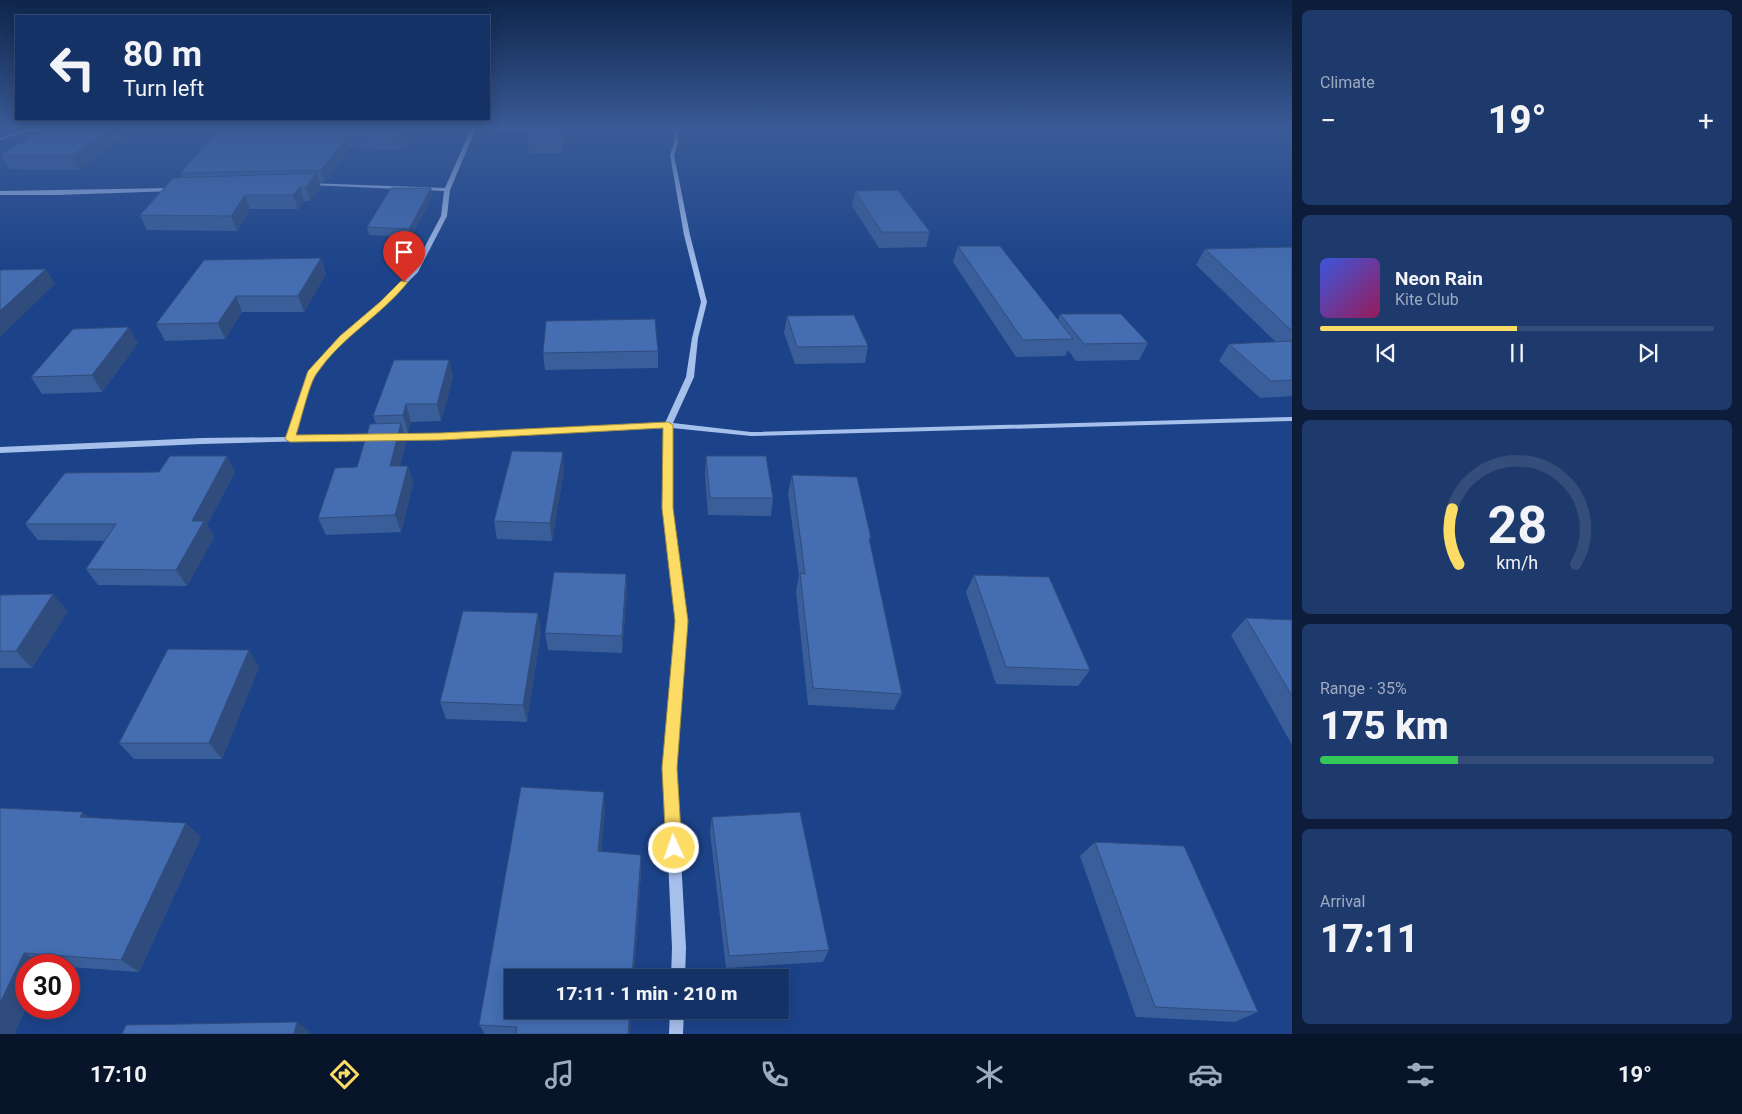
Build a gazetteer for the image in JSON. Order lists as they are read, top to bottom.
{
  "page": {
    "tile": [
      "Climate",
      ["Range · 35%", "175 km"],
      ["Arrival", "17:11"]
    ],
    "turn": ["80 m", "Turn left"],
    "heat": ["−", "19°", "+"],
    "song": ["Neon Rain", "Kite Club"],
    "limit": "30",
    "trip": "17:11 · 1 min · 210 m",
    "tabs": ["17:10", "19°"],
    "gauge": ["28", "km/h"]
  }
}
